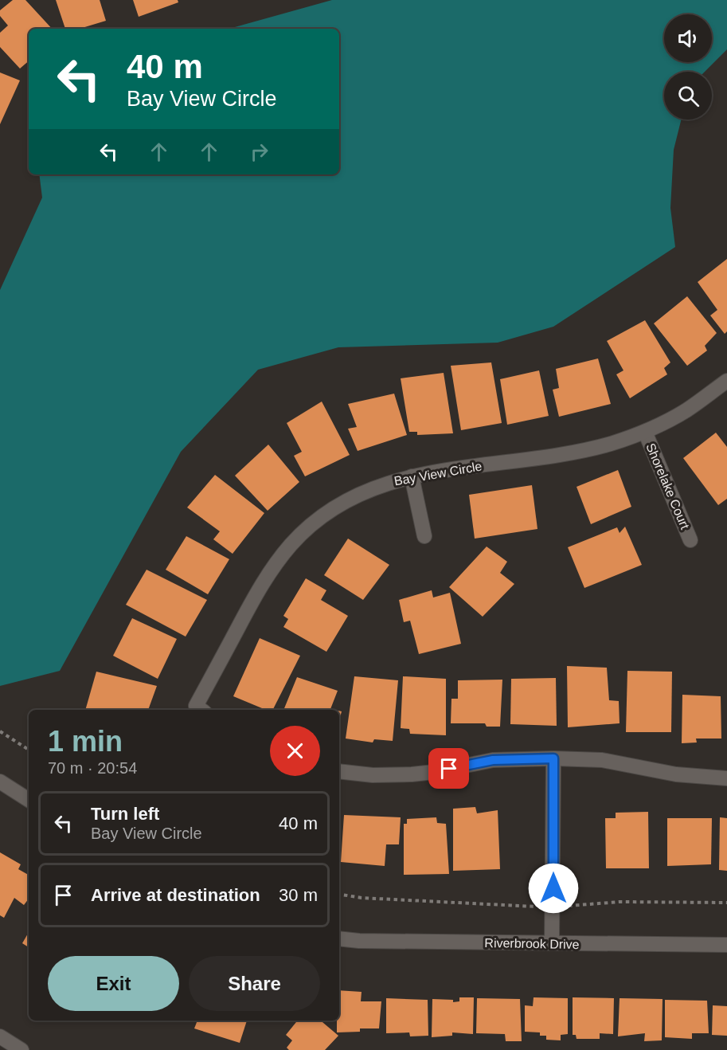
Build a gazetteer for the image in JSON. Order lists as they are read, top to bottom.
{
  "streets": {
    "street": ["Bay View Circle", "Shorelake Court", "Riverbrook Drive"]
  },
  "crossings": [
    ["Bay View Circle", "Shorelake Court"]
  ],
  "page": {
    "turn": ["40 m", "Bay View Circle"],
    "heading": ["1 min", "70 m · 20:54"],
    "list": [
      {
        "name": "Turn left",
        "note": "Bay View Circle",
        "value": "40 m"
      },
      {
        "name": "Arrive at destination",
        "value": "30 m"
      }
    ],
    "buttons": ["Exit", "Share"]
  }
}
